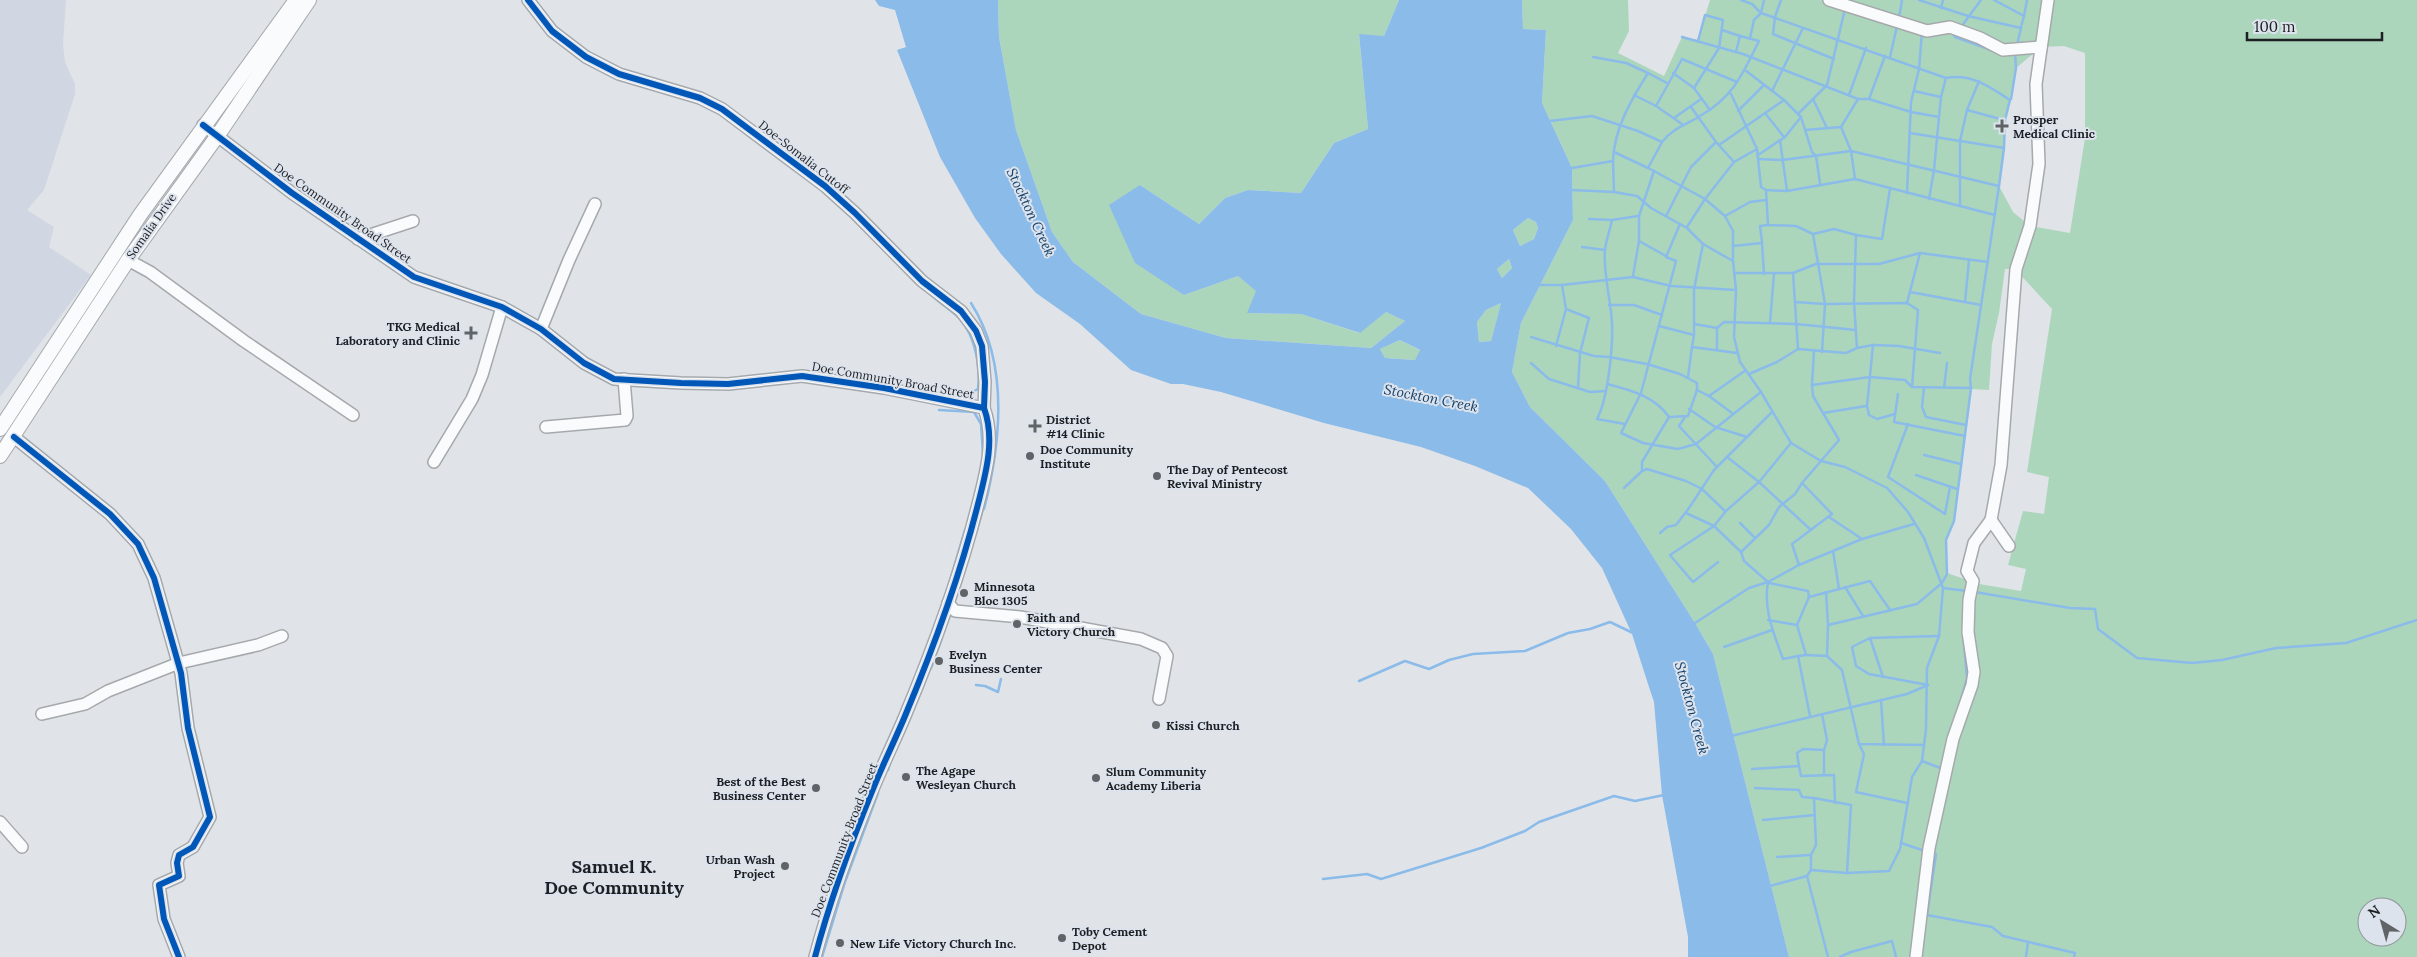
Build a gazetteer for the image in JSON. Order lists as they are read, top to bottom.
{
  "streets": {
    "main road": ["Somalia Drive"],
    "street": ["Doe-Somalia Cutoff", "Doe Community Broad Street"]
  },
  "crossings": [
    ["Doe-Somalia Cutoff", "Doe Community Broad Street"],
    ["Doe Community Broad Street", "Somalia Drive"]
  ],
  "districts": ["Samuel K. Doe Community"],
  "water": ["Stockton Creek"],
  "places": {
    "health": ["Prosper Medical Clinic", "TKG Medical Laboratory and Clinic", "District #14 Clinic"],
    "other": [
      "Doe Community Institute",
      "The Day of Pentecost Revival Ministry",
      "Minnesota Bloc 1305",
      "Faith and Victory Church",
      "Evelyn Business Center",
      "Kissi Church",
      "The Agape Wesleyan Church",
      "Slum Community Academy Liberia",
      "Best of the Best Business Center",
      "Urban Wash Project",
      "Toby Cement Depot",
      "New Life Victory Church Inc."
    ]
  },
  "scale_bar": "100 m",
  "north": "top left"
}
